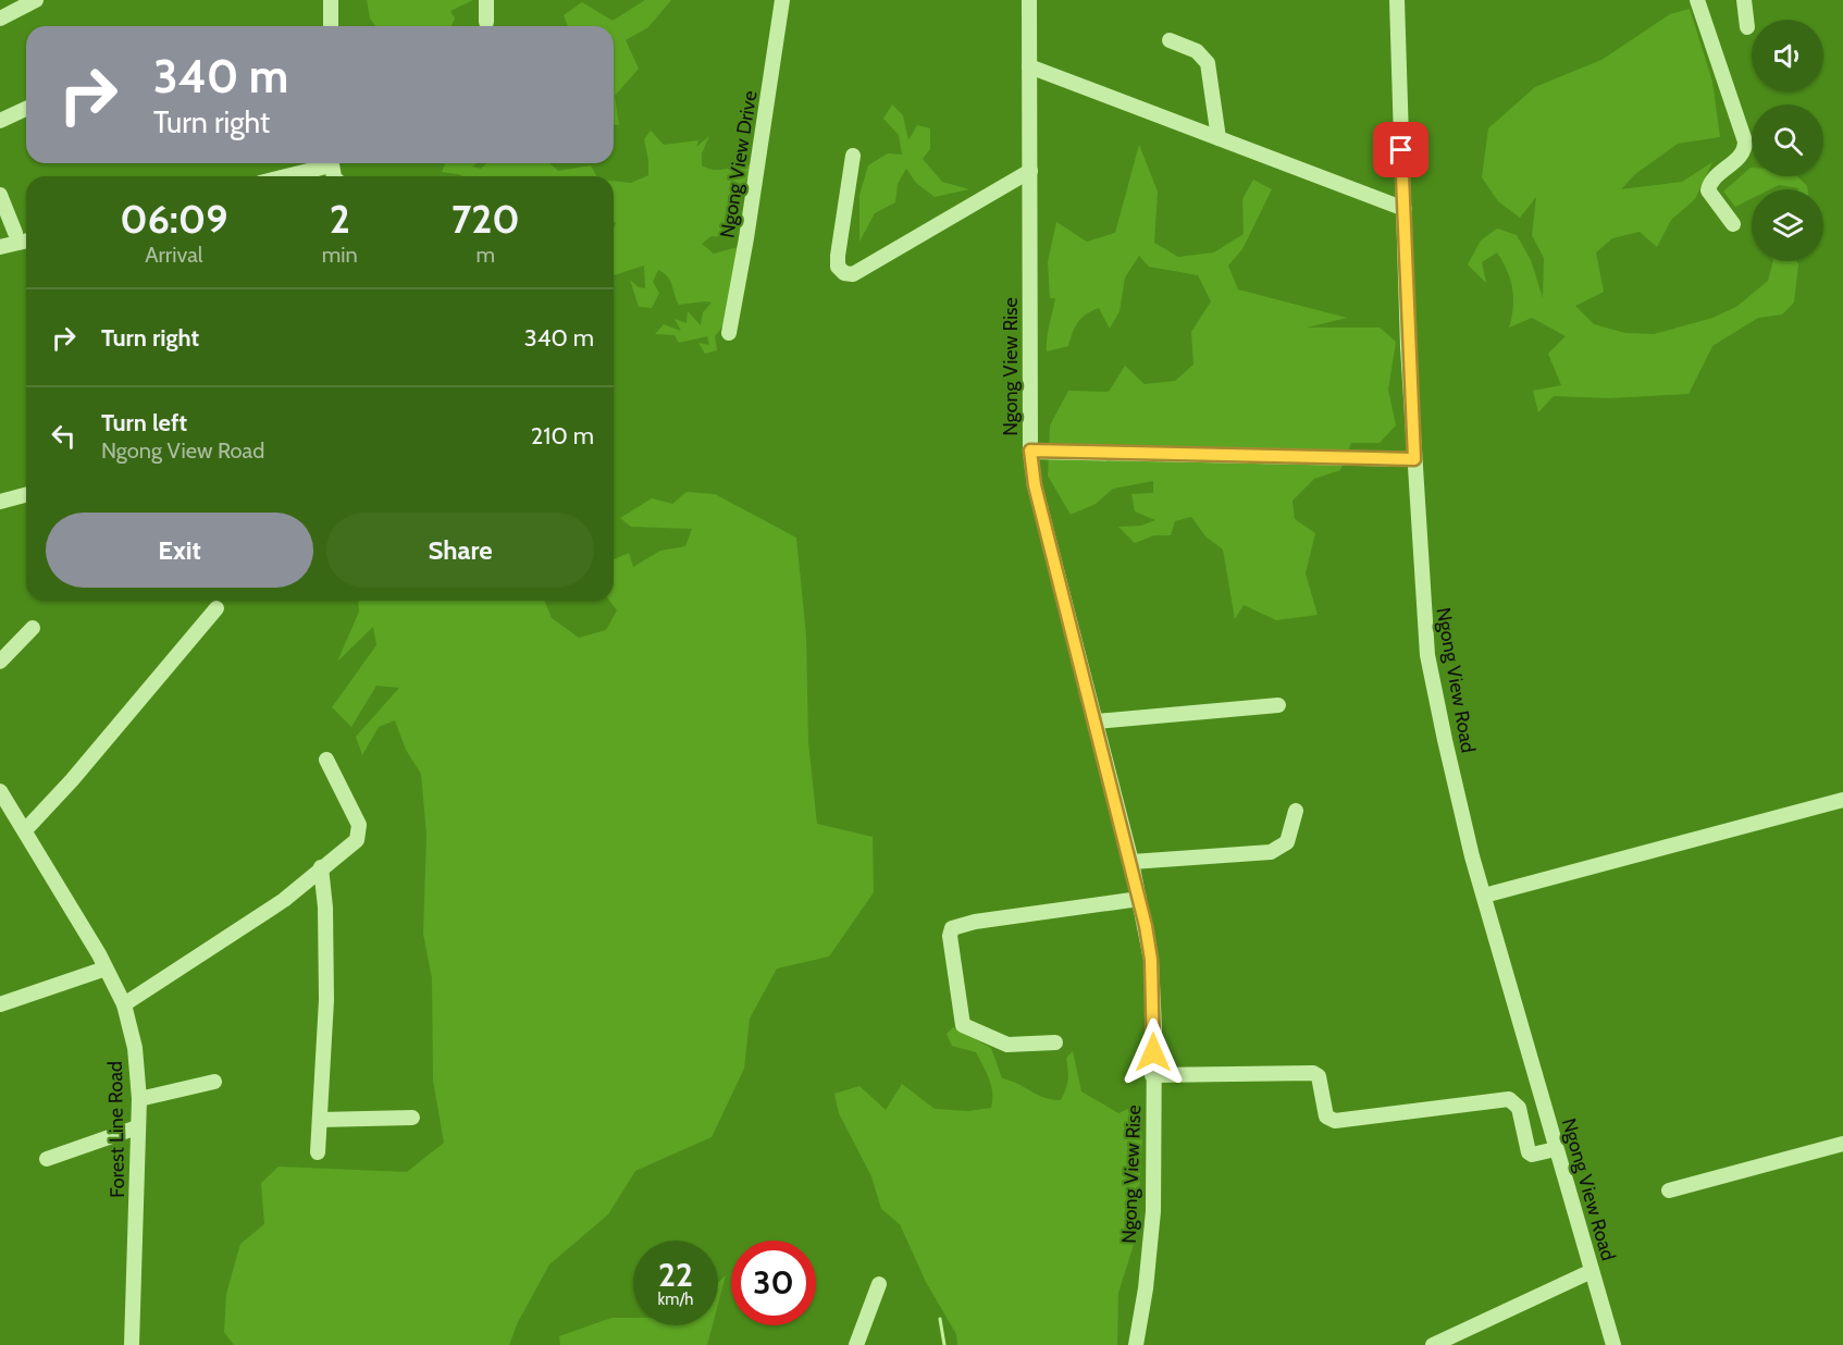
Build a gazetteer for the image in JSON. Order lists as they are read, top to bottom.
{
  "streets": {
    "street": [
      "Ngong View Drive",
      "Ngong View Rise",
      "Ngong View Road",
      "Forest Line Road"
    ]
  },
  "page": {
    "turn": ["340 m", "Turn right"],
    "eta": [
      "06:09",
      "Arrival",
      "2",
      "min",
      "720",
      "m"
    ],
    "list": [
      {
        "name": "Turn right",
        "value": "340 m"
      },
      {
        "name": "Turn left",
        "note": "Ngong View Road",
        "value": "210 m"
      }
    ],
    "buttons": ["Exit", "Share"],
    "speed": "22 km/h",
    "limit": "30"
  }
}
